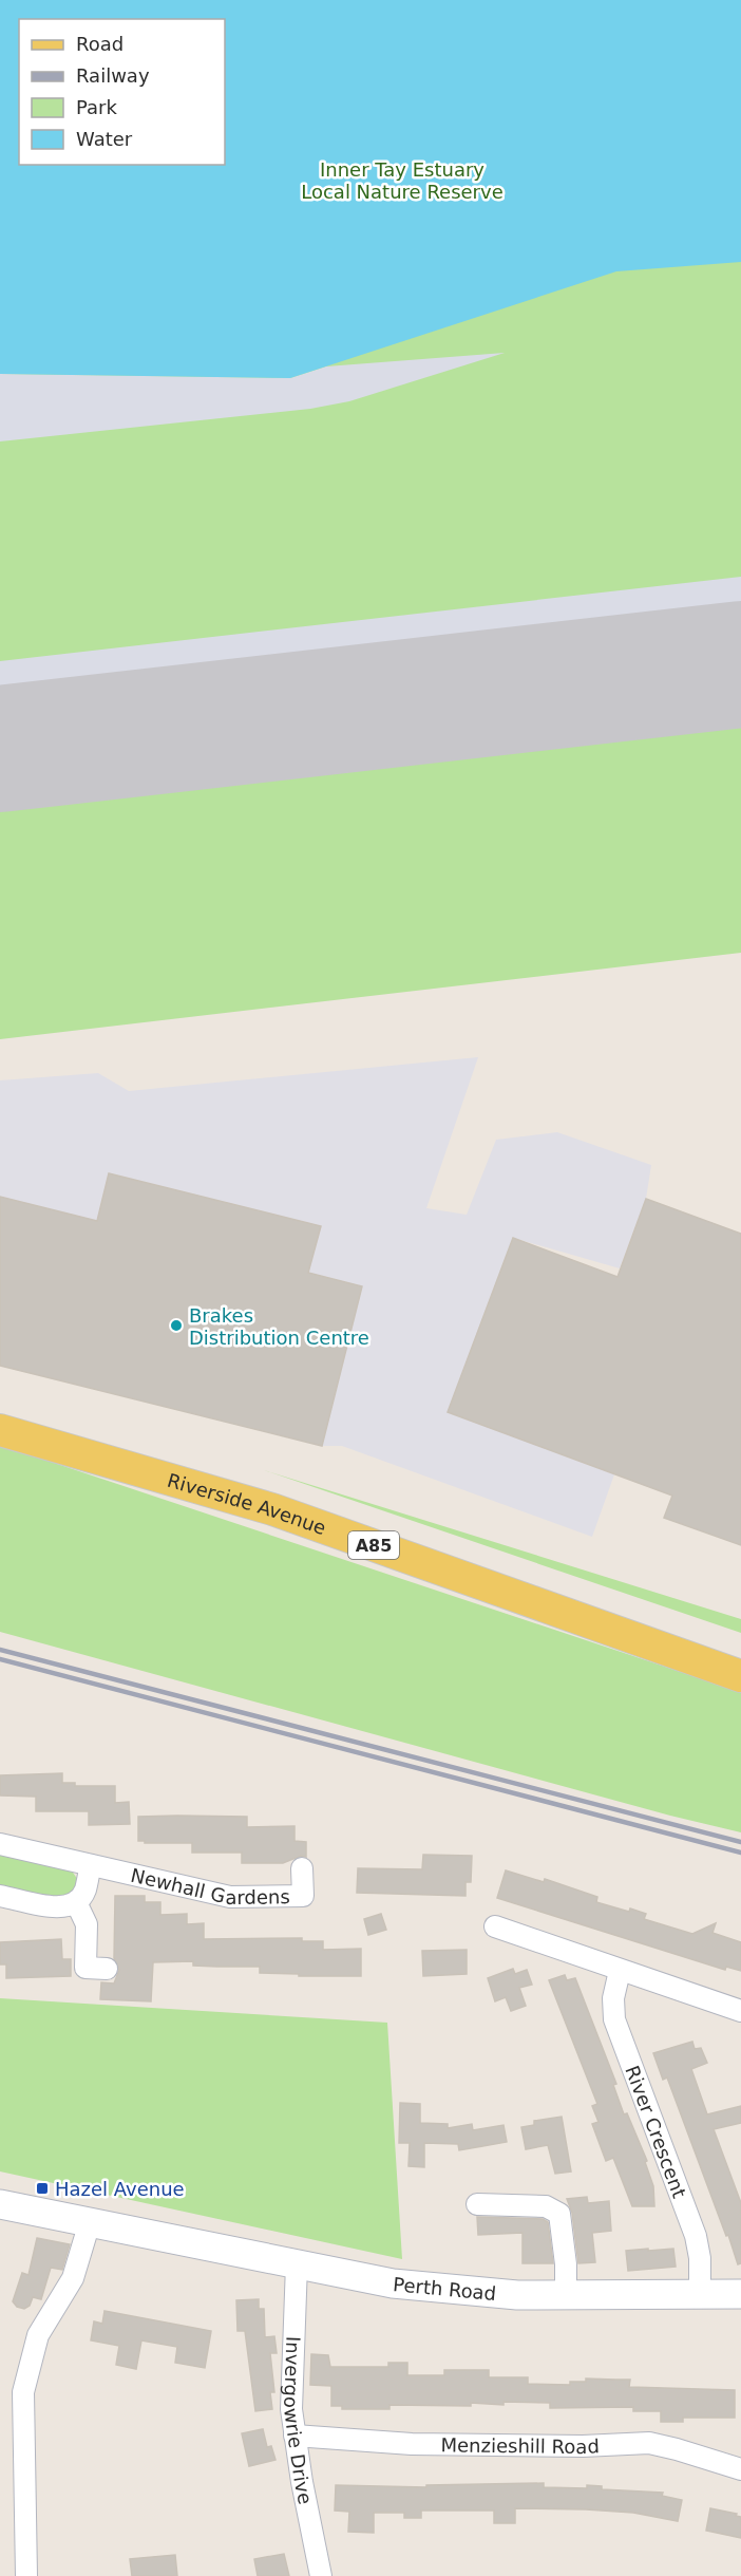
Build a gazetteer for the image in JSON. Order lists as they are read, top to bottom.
{
  "streets": {
    "main road": ["Riverside Avenue", "A85"],
    "street": [
      "Newhall Gardens",
      "River Crescent",
      "Perth Road",
      "Invergowrie Drive",
      "Menzieshill Road"
    ]
  },
  "crossings": [
    ["River Crescent", "Perth Road"],
    ["Perth Road", "Invergowrie Drive"],
    ["Invergowrie Drive", "Menzieshill Road"]
  ],
  "parks": ["Inner Tay Estuary Local Nature Reserve"],
  "places": {
    "other": ["Brakes Distribution Centre"],
    "transit": ["Hazel Avenue"]
  },
  "legend": [
    "Road",
    "Railway",
    "Park",
    "Water"
  ]
}
